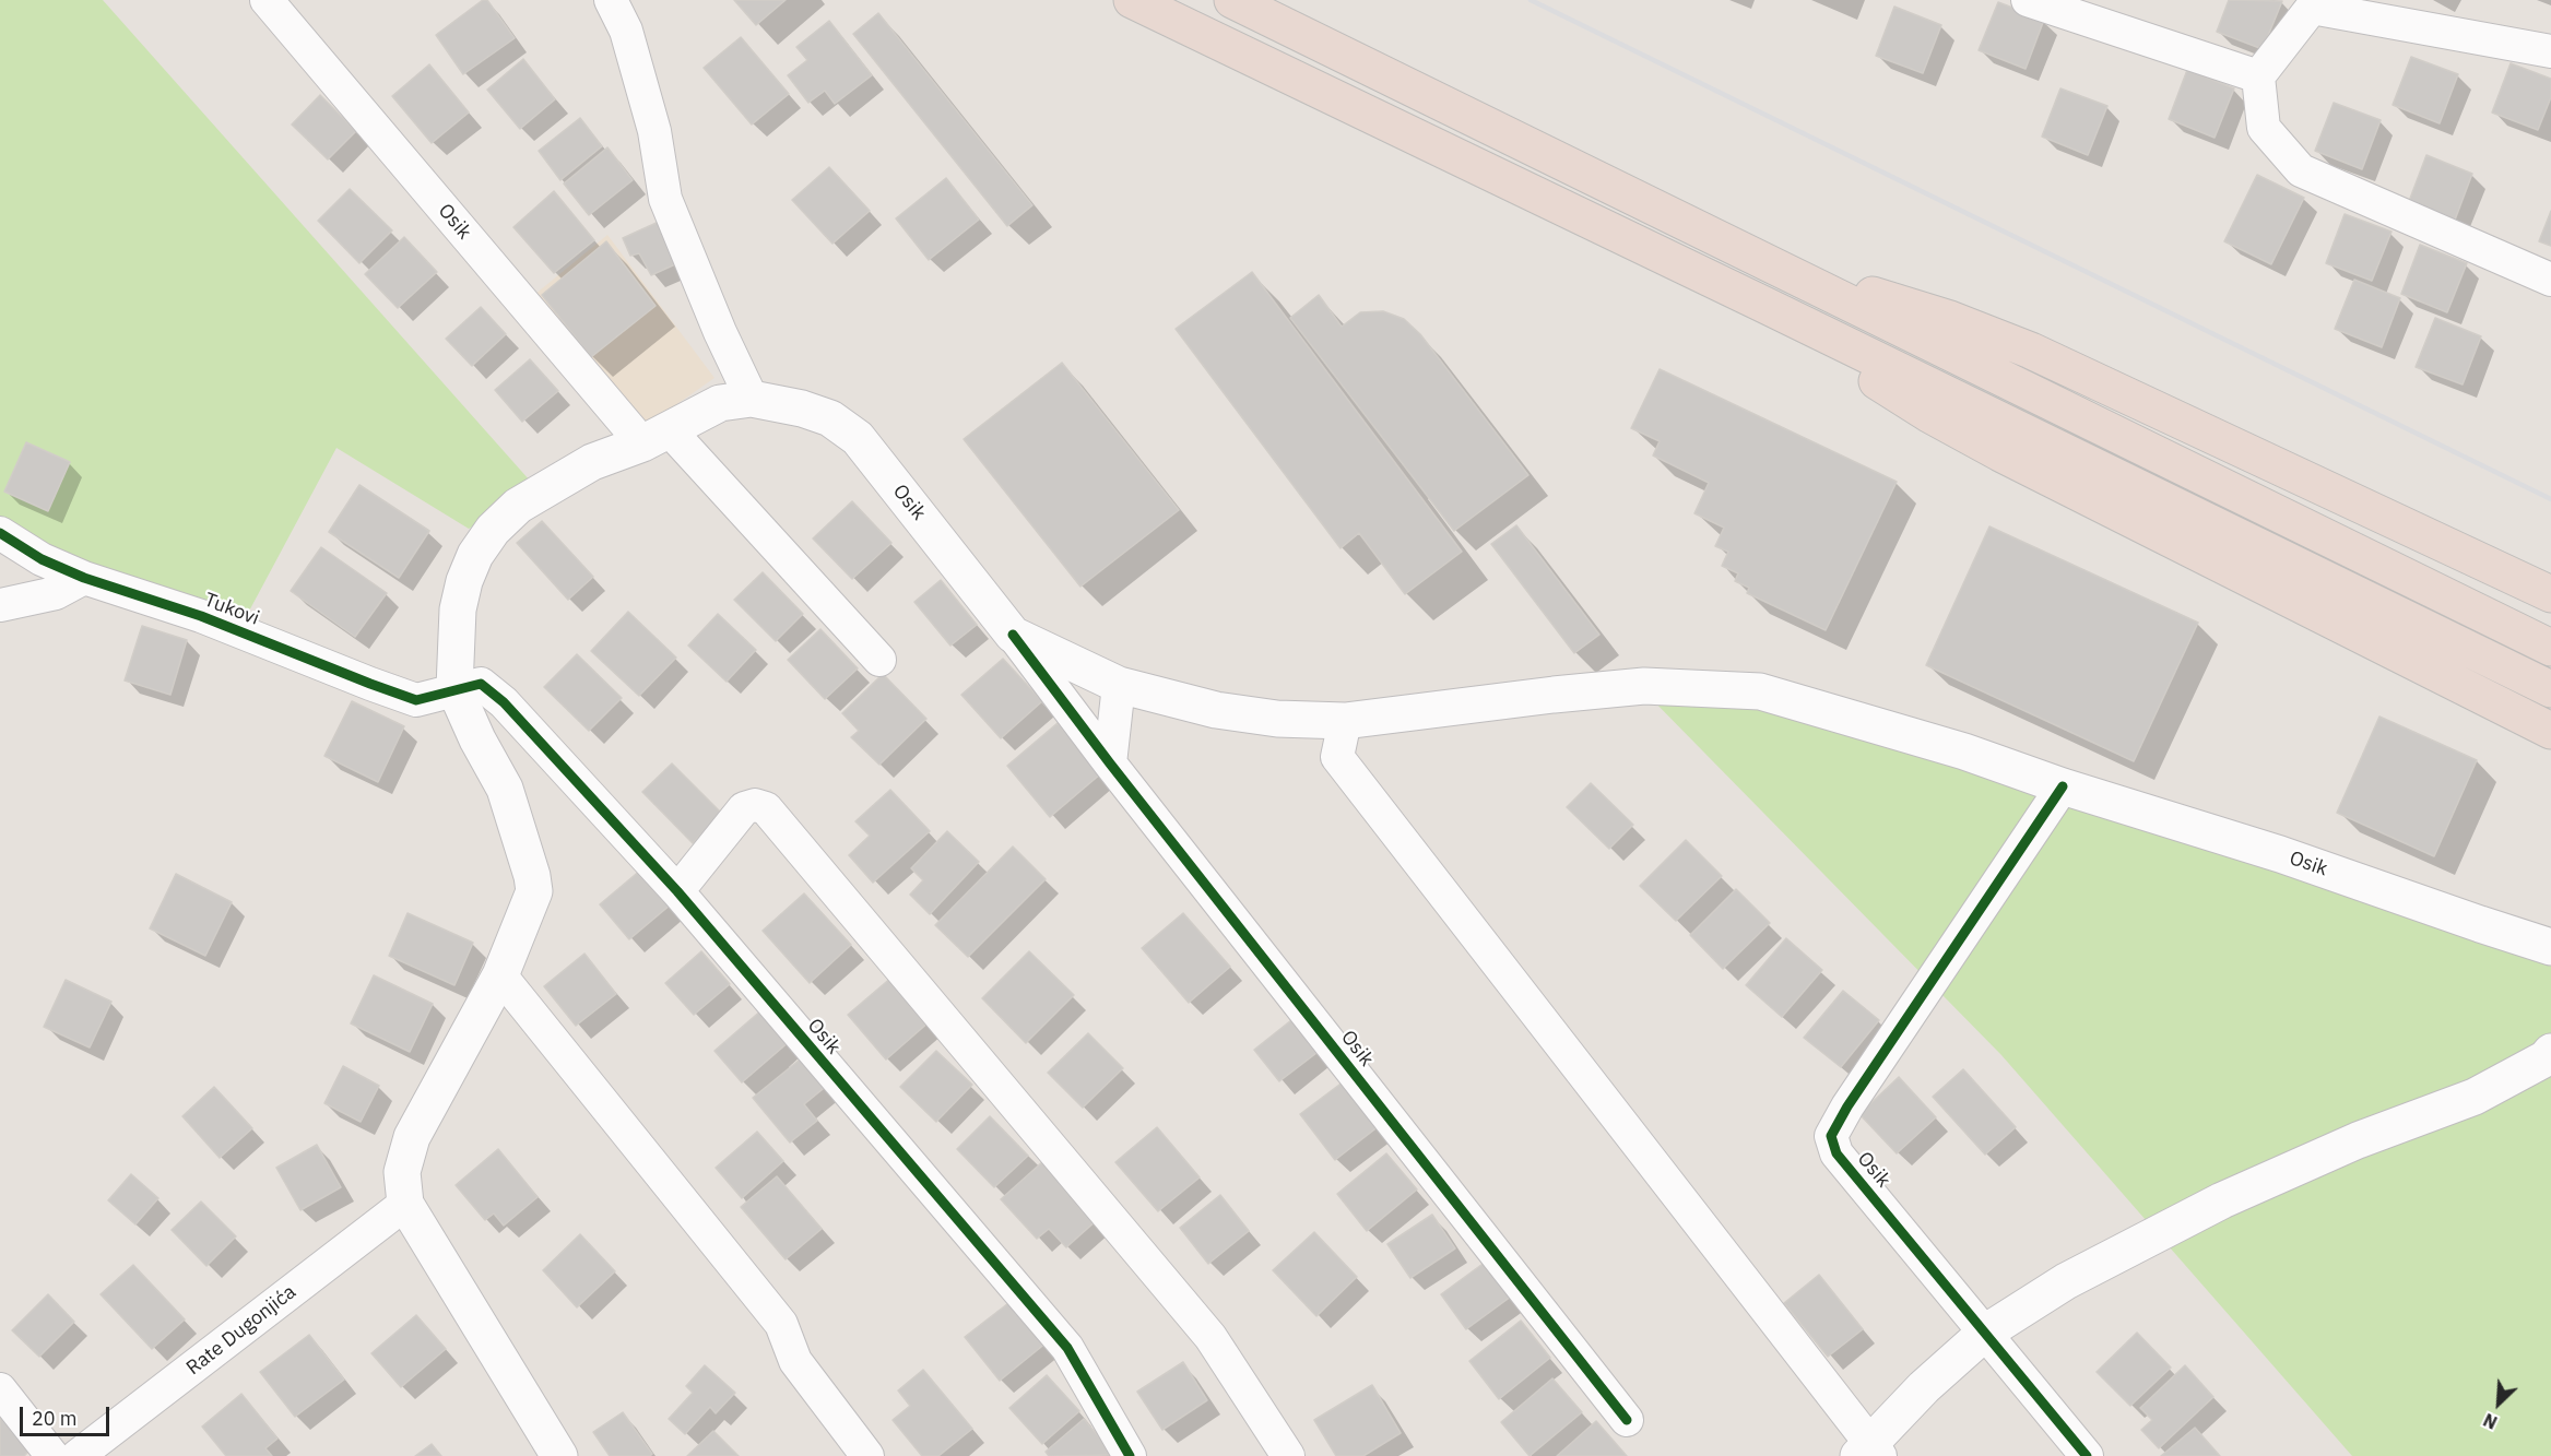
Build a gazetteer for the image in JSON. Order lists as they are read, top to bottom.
{
  "streets": {
    "main road": ["Osik"],
    "street": ["Tukovi", "Rate Dugonjića"]
  },
  "crossings": [
    ["Osik", "Tukovi"],
    ["Osik", "Rate Dugonjića"]
  ],
  "scale_bar": "20 m",
  "north": "bottom left"
}
